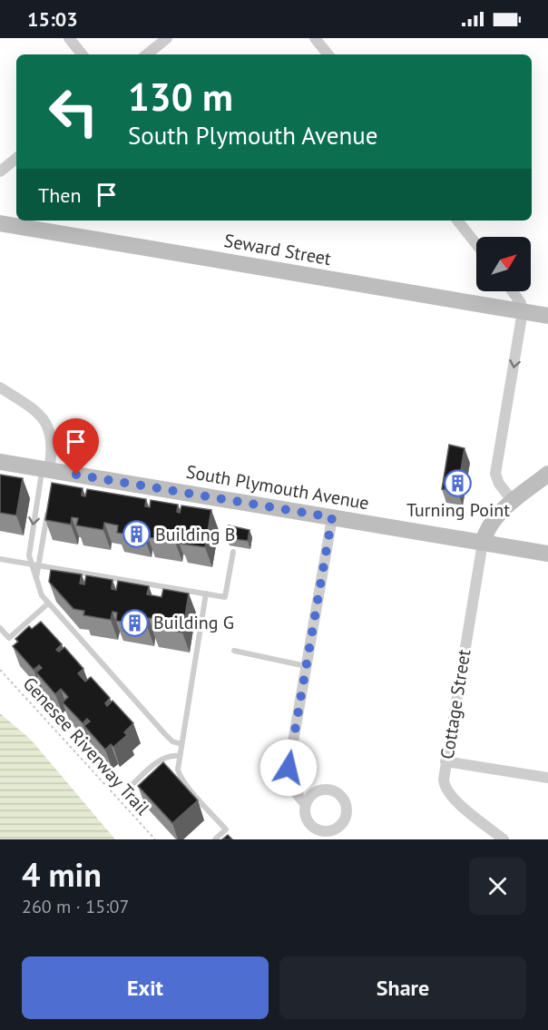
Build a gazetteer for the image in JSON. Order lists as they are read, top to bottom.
{
  "streets": {
    "main road": ["Seward Street", "South Plymouth Avenue"],
    "street": ["Cottage Street"],
    "path": ["Genesee Riverway Trail"]
  },
  "crossings": [
    ["South Plymouth Avenue", "Cottage Street"]
  ],
  "places": {
    "building": ["Turning Point", "Building B", "Building G"]
  },
  "north": "top right",
  "page": {
    "status": "15:03",
    "turn": ["130 m", "South Plymouth Avenue"],
    "then": "Then",
    "heading": ["4 min", "260 m · 15:07"],
    "buttons": ["Exit", "Share"]
  }
}
